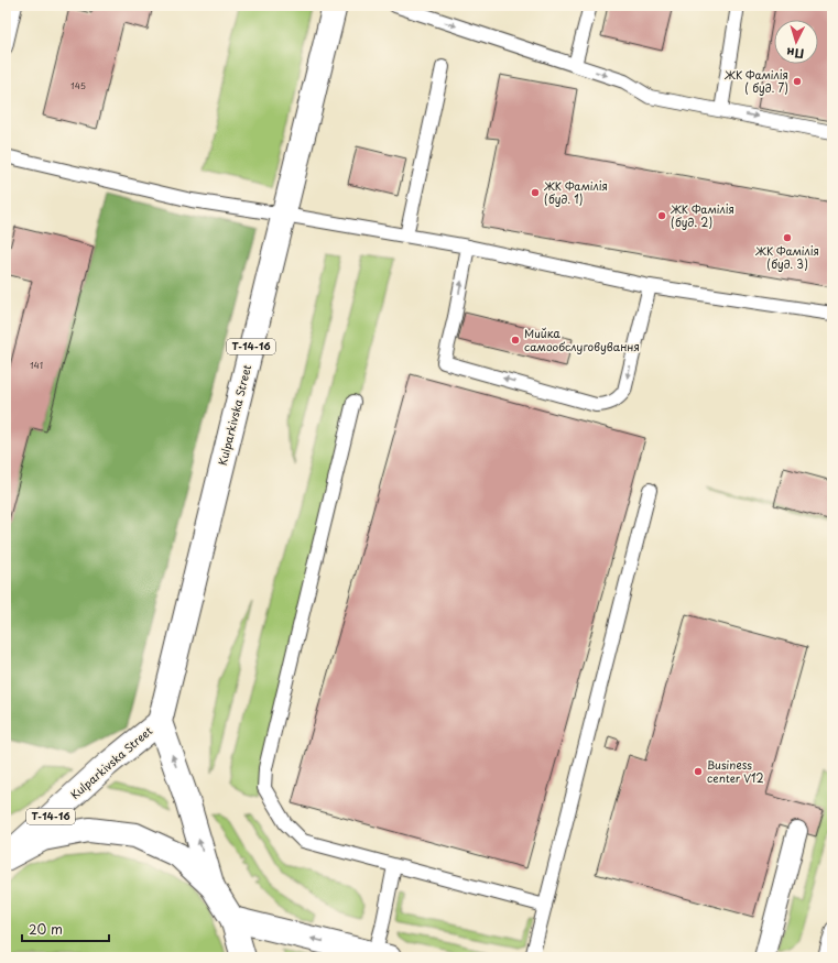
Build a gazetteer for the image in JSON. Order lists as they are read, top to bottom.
{
  "streets": {
    "main road": ["Т-14-16", "Kulparkivska Street"]
  },
  "places": [
    "ЖК Фамілія ( буд. 7)",
    "ЖК Фамілія (буд. 1)",
    "ЖК Фамілія (буд. 2)",
    "ЖК Фамілія (буд. 3)",
    "Мийка самообслуговування",
    "Business center V12"
  ],
  "house_numbers": ["145", "141"],
  "scale_bar": "20 m",
  "north": "bottom"
}
